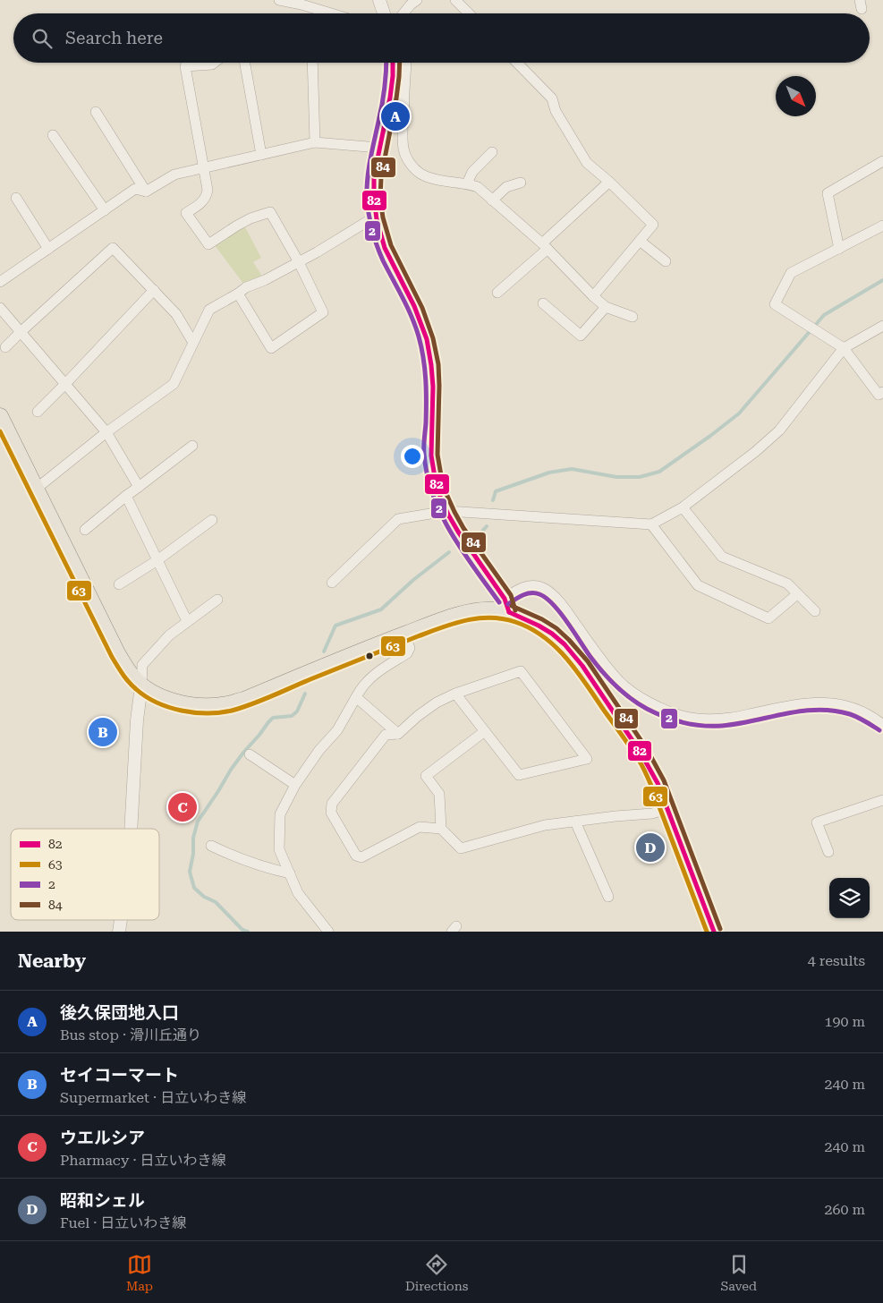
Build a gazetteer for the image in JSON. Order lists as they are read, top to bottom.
{
  "lines": [
    "transit line 82",
    "transit line 2",
    "transit line 84",
    "transit line 63"
  ],
  "legend": [
    "82",
    "63",
    "2",
    "84"
  ],
  "north": "bottom right",
  "page": {
    "search": "Search here",
    "pins": [
      "A",
      "B",
      "C",
      "D"
    ],
    "heading": ["Nearby", "4 results"],
    "list": [
      {
        "mark": "A",
        "name": "後久保団地入口",
        "note": "Bus stop · 滑川丘通り",
        "value": "190 m"
      },
      {
        "mark": "B",
        "name": "セイコーマート",
        "note": "Supermarket · 日立いわき線",
        "value": "240 m"
      },
      {
        "mark": "C",
        "name": "ウエルシア",
        "note": "Pharmacy · 日立いわき線",
        "value": "240 m"
      },
      {
        "mark": "D",
        "name": "昭和シェル",
        "note": "Fuel · 日立いわき線",
        "value": "260 m"
      }
    ],
    "nav": ["Map", "Directions", "Saved"]
  }
}
